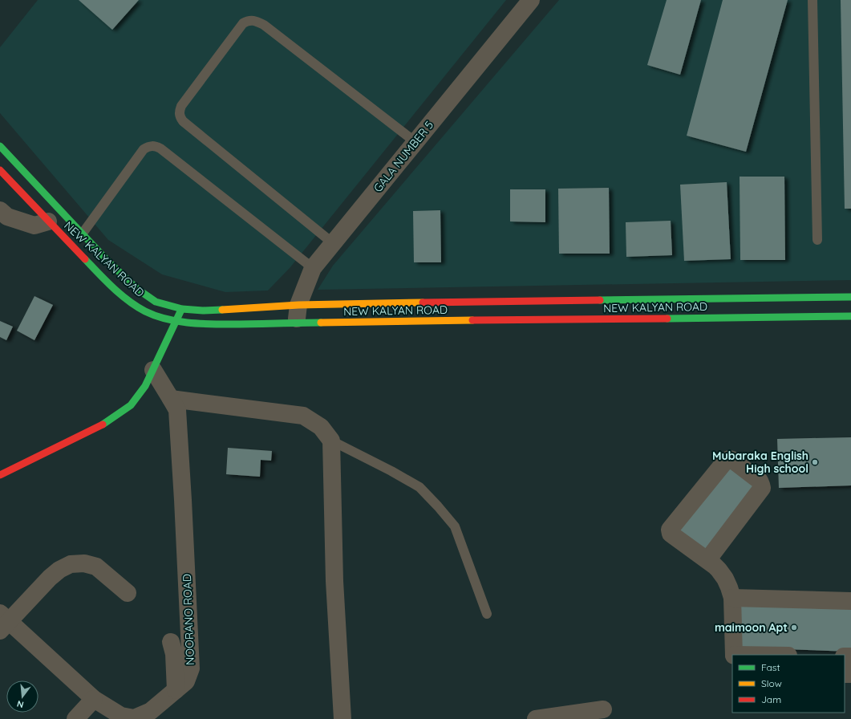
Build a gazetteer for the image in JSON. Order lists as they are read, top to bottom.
{
  "streets": {
    "street": ["GALA NUMBER 5", "NEW KALYAN ROAD", "NOORANO ROAD"]
  },
  "crossings": [
    ["GALA NUMBER 5", "NEW KALYAN ROAD"]
  ],
  "places": ["Mubaraka English High school", "maimoon Apt"],
  "legend": ["Fast", "Slow", "Jam"],
  "north": "bottom"
}
